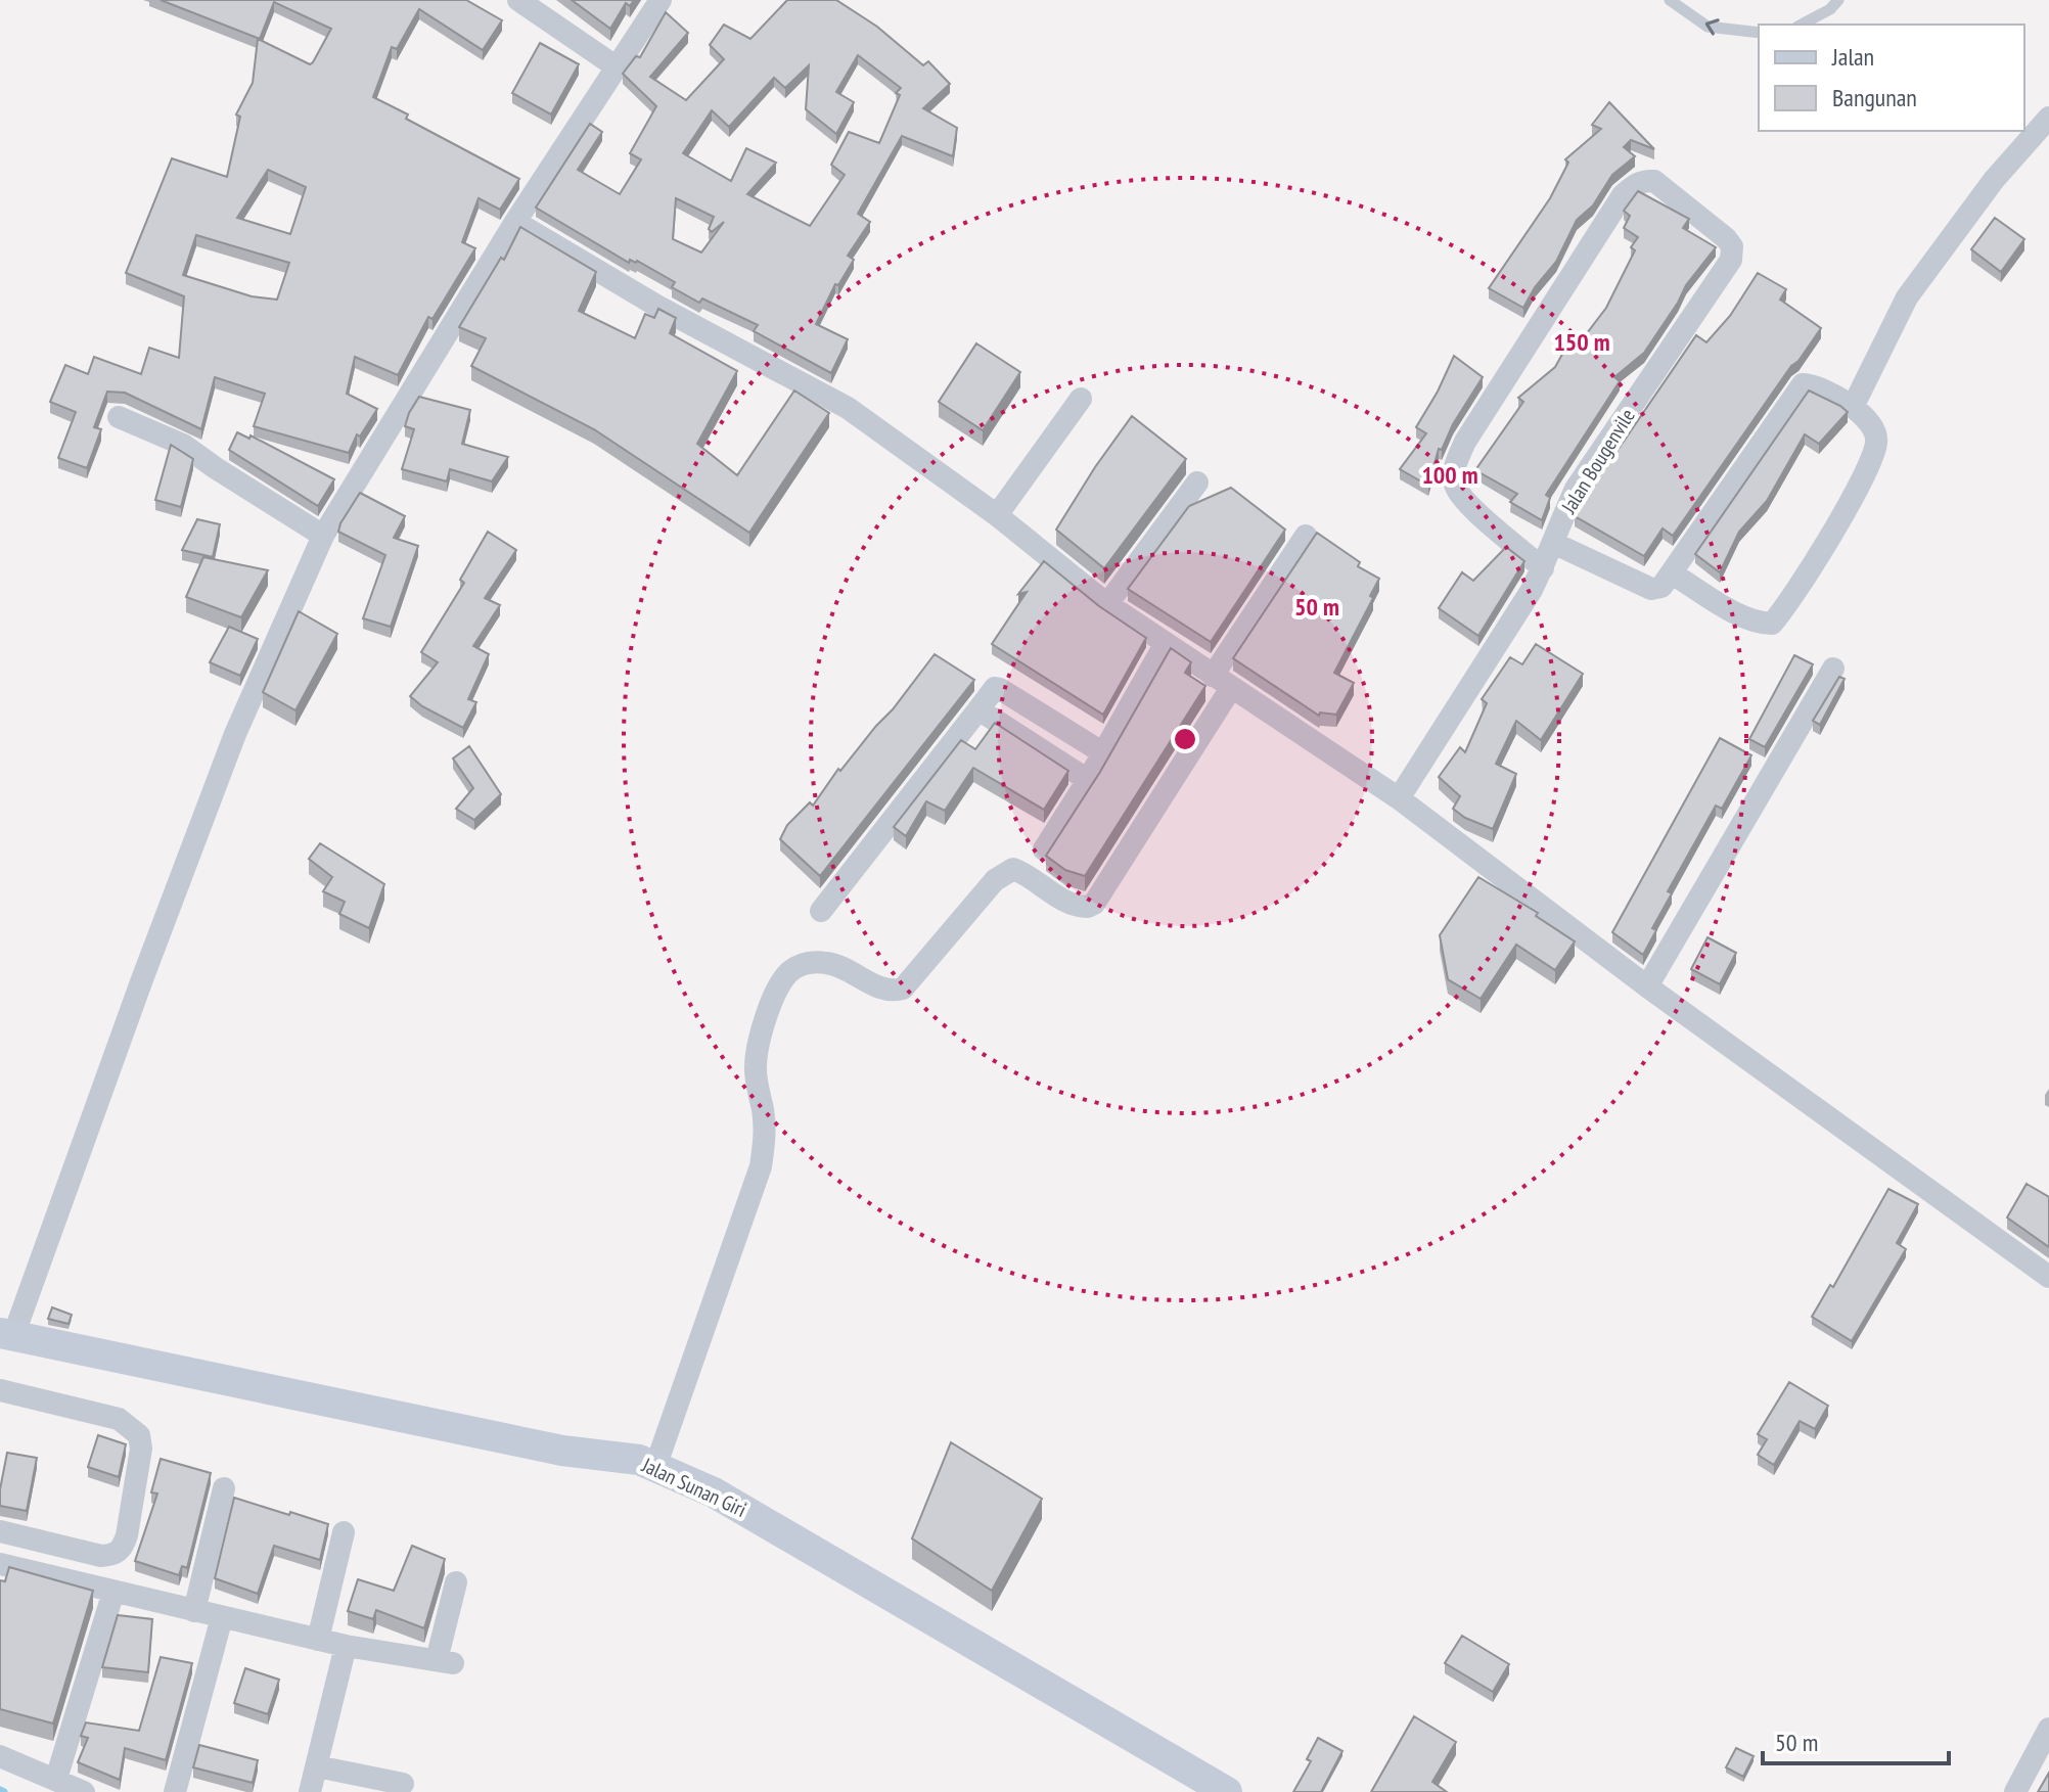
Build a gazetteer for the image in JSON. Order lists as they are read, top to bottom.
{
  "streets": {
    "street": ["Jalan Bougenvile", "Jalan Sunan Giri"]
  },
  "legend": ["Jalan", "Bangunan"],
  "scale_bar": "50 m",
  "rings": ["150 m", "100 m", "50 m"]
}
